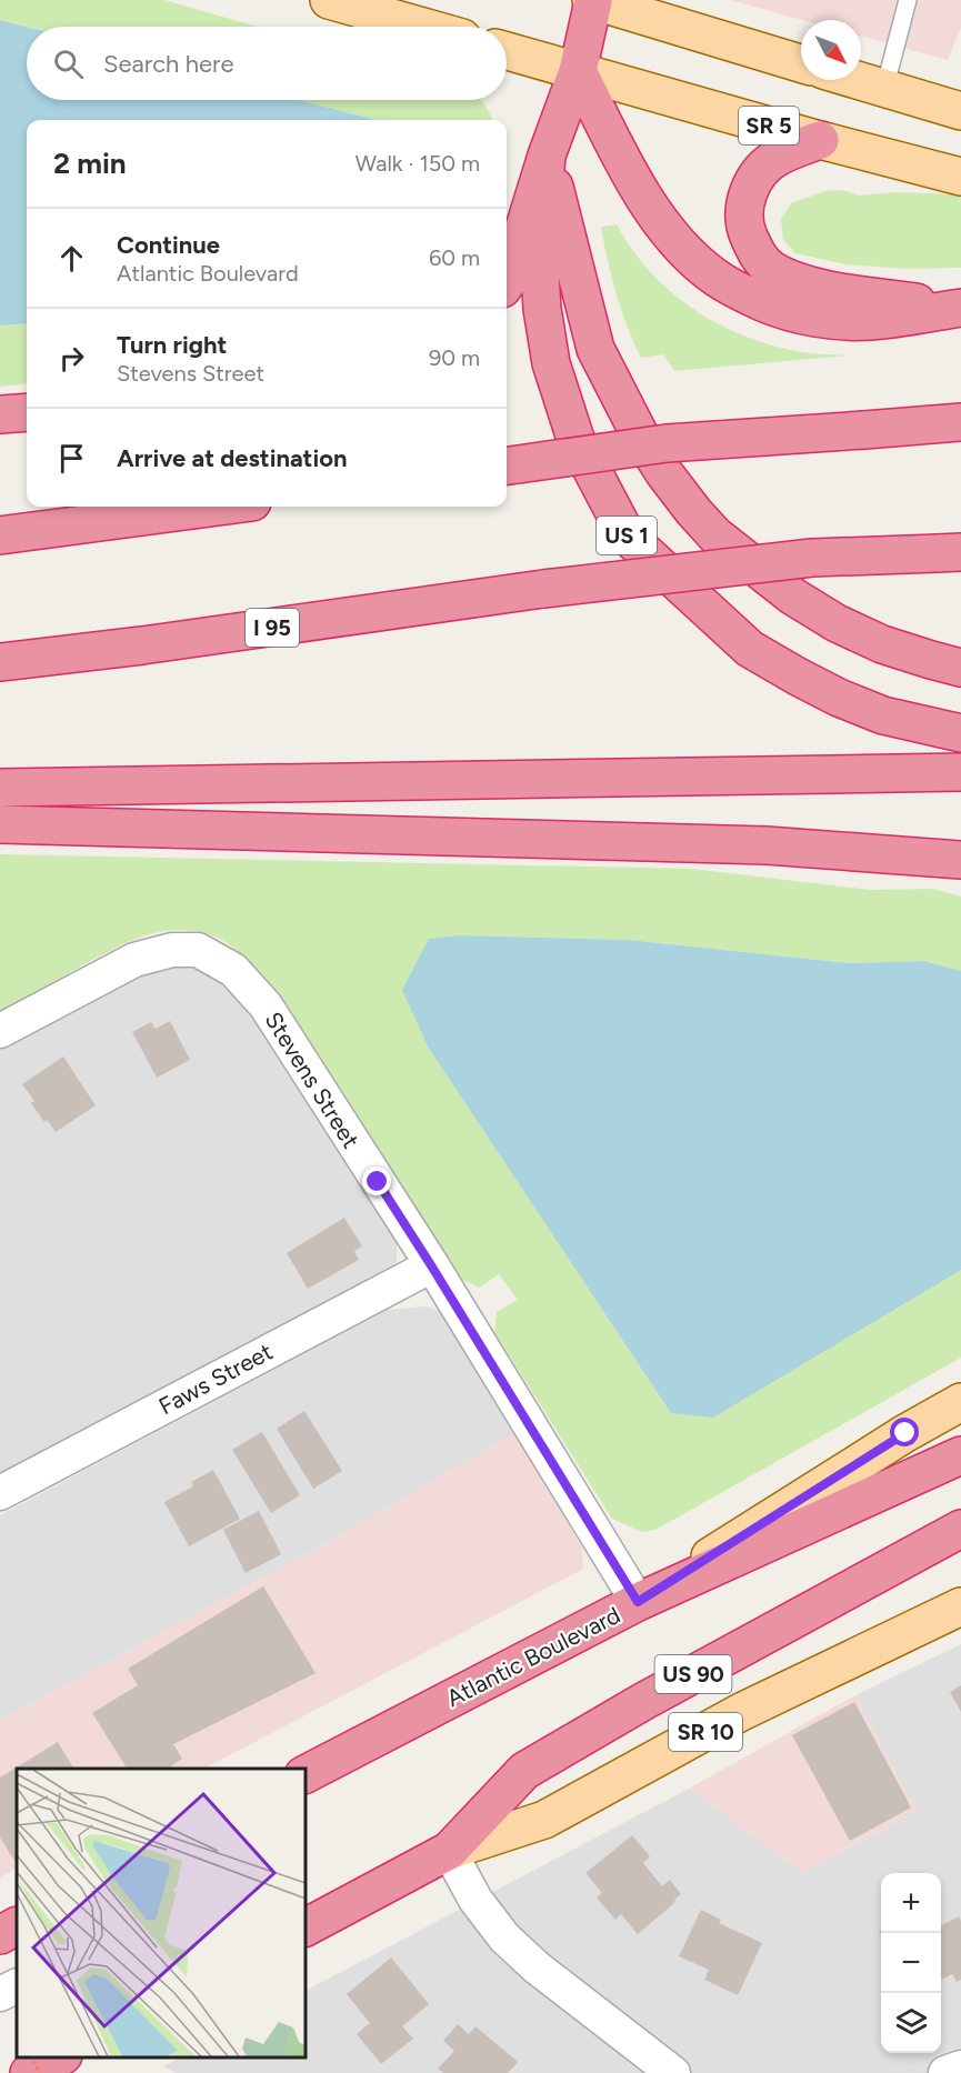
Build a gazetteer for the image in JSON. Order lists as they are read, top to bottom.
{
  "streets": {
    "highway": [
      "US 1",
      "I 95",
      "Atlantic Boulevard",
      "US 90"
    ],
    "main road": ["SR 5", "SR 10"],
    "street": ["Stevens Street", "Faws Street"]
  },
  "crossings": [
    ["SR 5", "US 1"],
    ["Stevens Street", "Faws Street"],
    ["Stevens Street", "Atlantic Boulevard"],
    ["US 90", "SR 10"]
  ],
  "north": "bottom right",
  "page": {
    "search": "Search here",
    "heading": ["2 min", "Walk · 150 m"],
    "list": [
      ["Continue", "Atlantic Boulevard", "60 m"],
      ["Turn right", "Stevens Street", "90 m"],
      "Arrive at destination"
    ],
    "map_buttons": ["+", "−"]
  }
}
